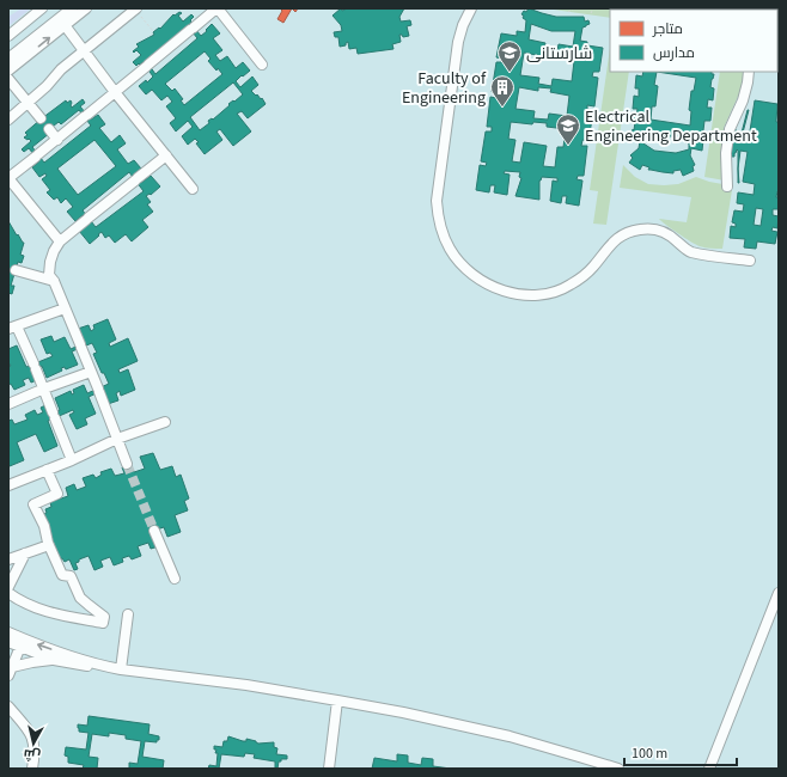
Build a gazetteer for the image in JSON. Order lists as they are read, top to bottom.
{
  "places": {
    "school or university": ["شارستانی", "Electrical Engineering Department"],
    "building": ["Faculty of Engineering"]
  },
  "legend": ["متاجر", "مدارس"],
  "scale_bar": "100 m",
  "north": "bottom"
}
